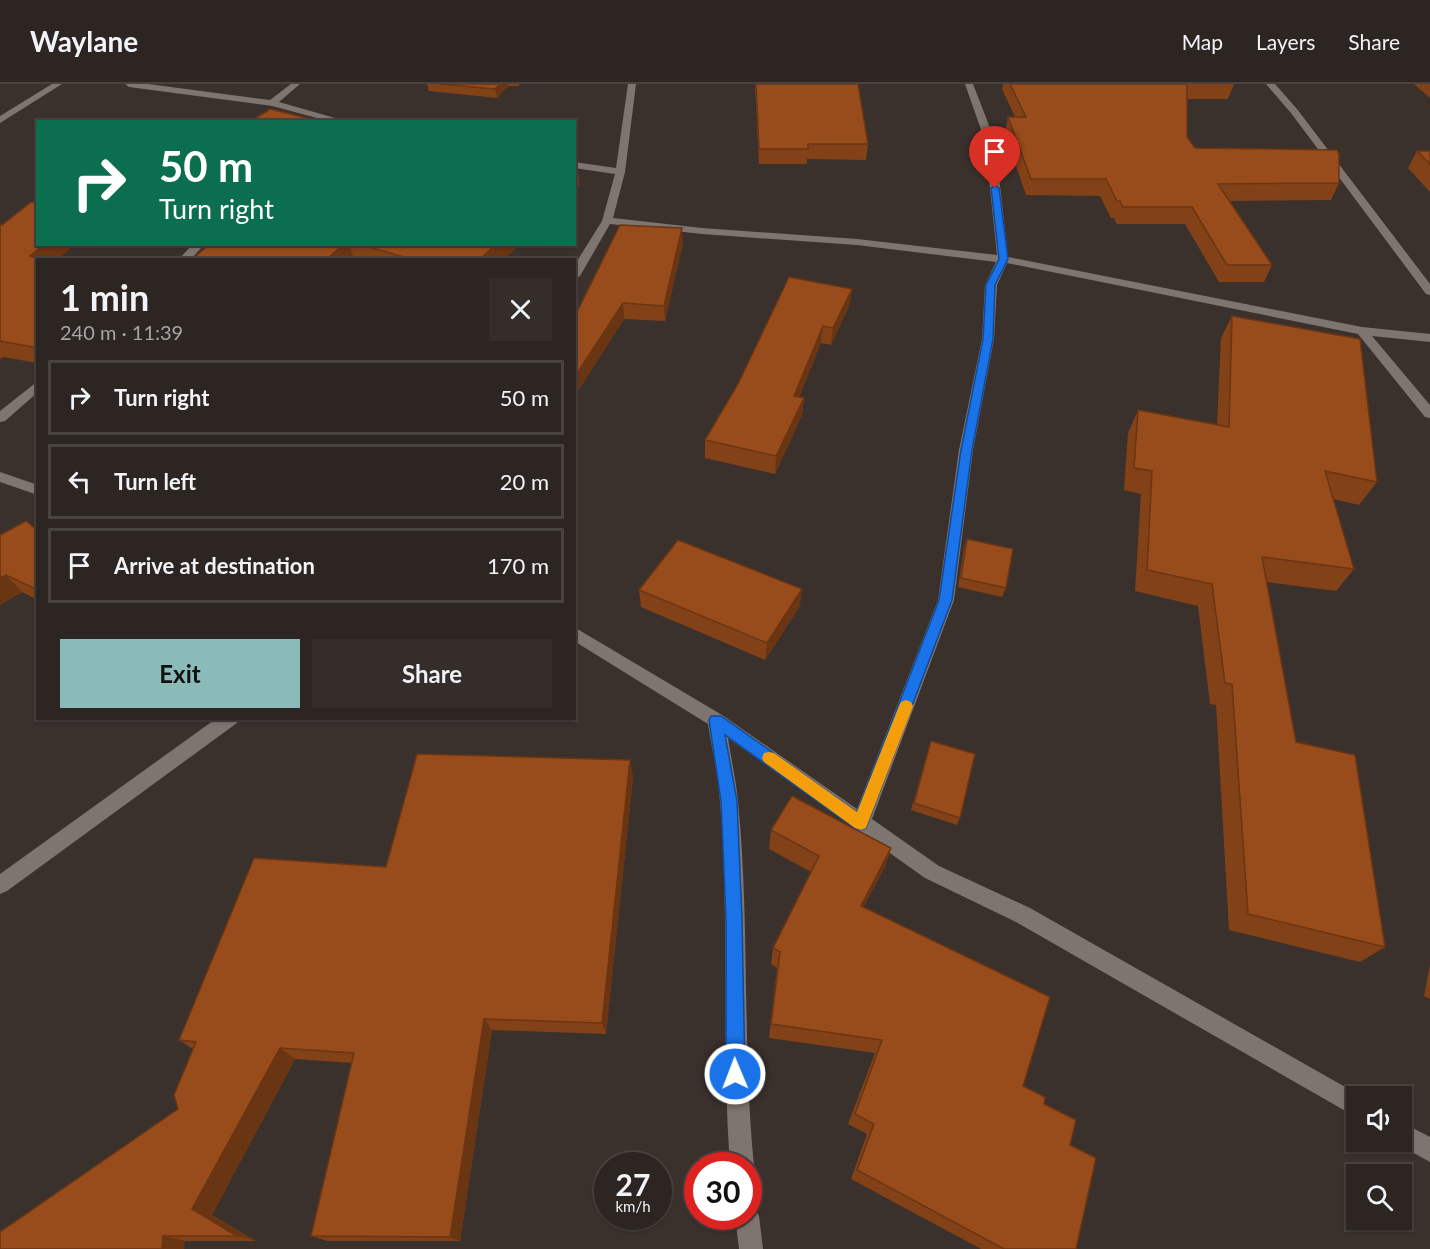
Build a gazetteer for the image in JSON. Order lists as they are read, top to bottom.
{
  "page": {
    "header": "Waylane",
    "nav": ["Map", "Layers", "Share"],
    "turn": ["50 m", "Turn right"],
    "heading": ["1 min", "240 m · 11:39"],
    "list": [
      {
        "name": "Turn right",
        "value": "50 m"
      },
      {
        "name": "Turn left",
        "value": "20 m"
      },
      {
        "name": "Arrive at destination",
        "value": "170 m"
      }
    ],
    "buttons": ["Exit", "Share"],
    "speed": "27 km/h",
    "limit": "30"
  }
}
